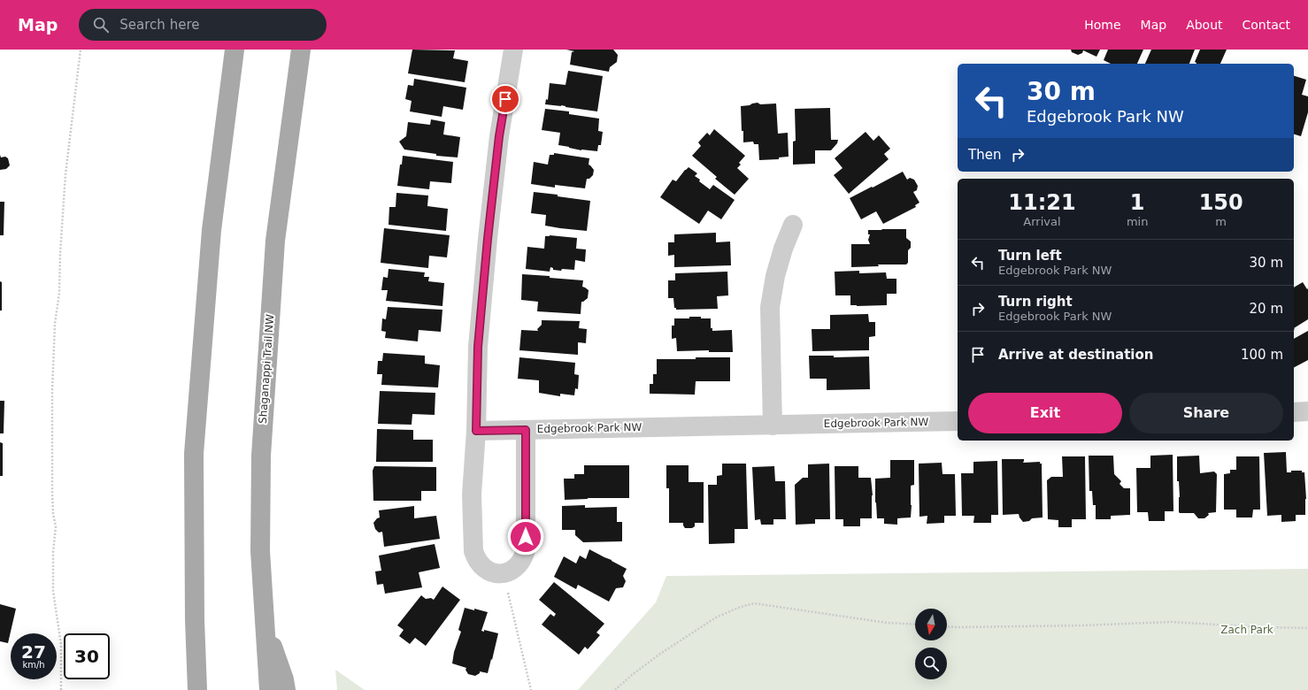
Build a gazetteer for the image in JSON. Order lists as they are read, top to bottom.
{
  "streets": {
    "main road": ["Shaganappi Trail NW"],
    "street": ["Edgebrook Park NW"]
  },
  "parks": ["Zach Park"],
  "north": "bottom",
  "page": {
    "header": "Map",
    "search": "Search here",
    "nav": [
      "Home",
      "Map",
      "About",
      "Contact"
    ],
    "turn": ["30 m", "Edgebrook Park NW"],
    "then": "Then",
    "eta": [
      "11:21",
      "Arrival",
      "1",
      "min",
      "150",
      "m"
    ],
    "list": [
      {
        "name": "Turn left",
        "note": "Edgebrook Park NW",
        "value": "30 m"
      },
      {
        "name": "Turn right",
        "note": "Edgebrook Park NW",
        "value": "20 m"
      },
      {
        "name": "Arrive at destination",
        "value": "100 m"
      }
    ],
    "buttons": ["Exit", "Share"],
    "speed": "27 km/h",
    "limit": "30"
  }
}
